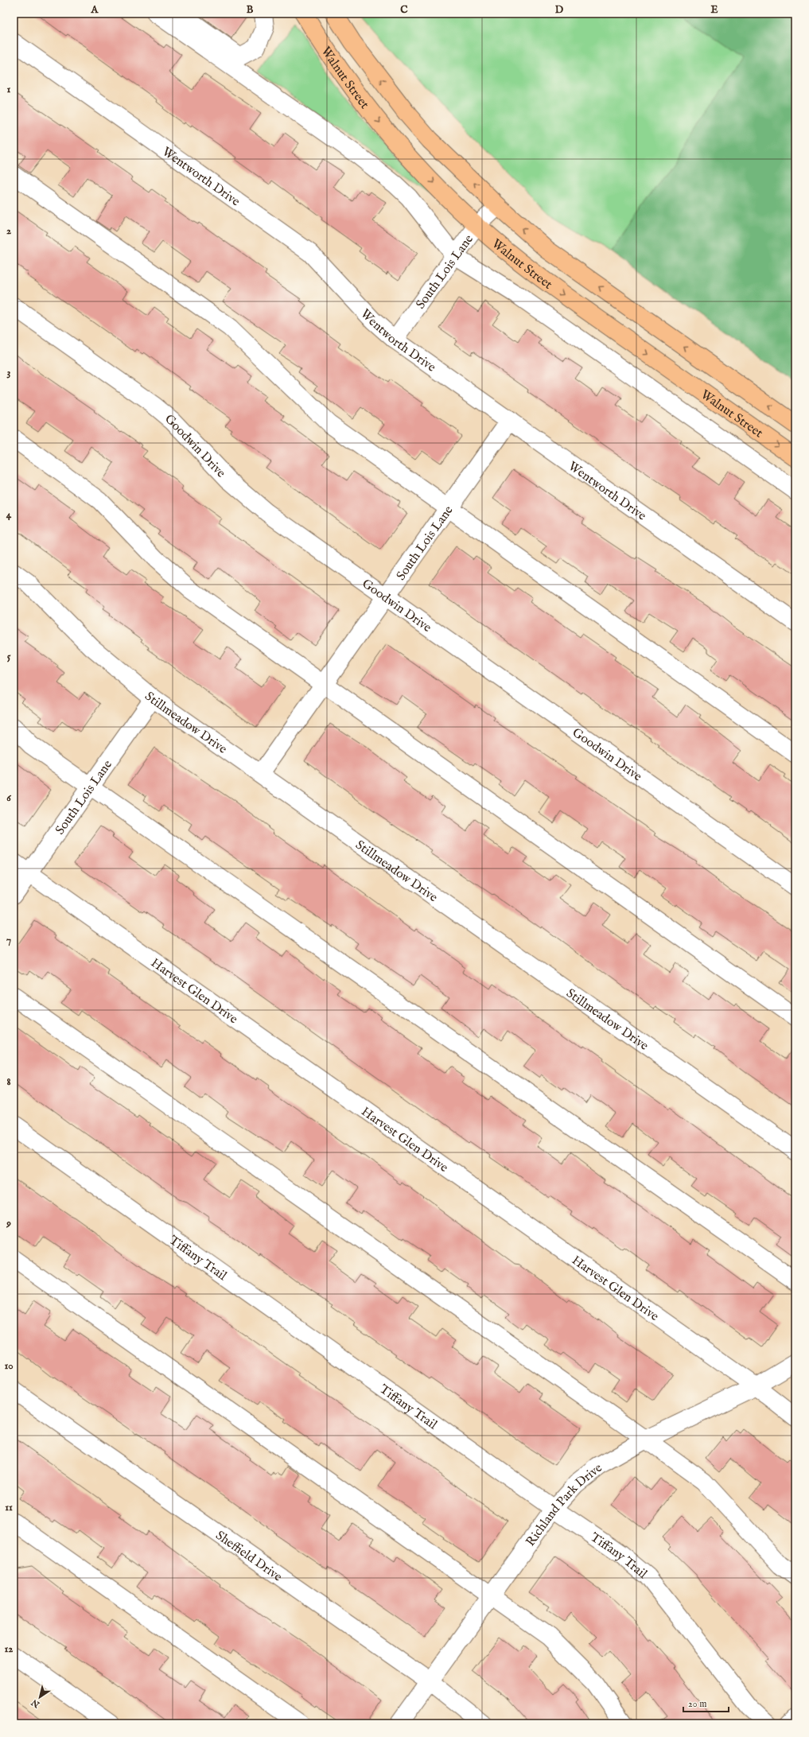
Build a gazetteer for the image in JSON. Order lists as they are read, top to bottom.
{
  "streets": {
    "main road": ["Walnut Street"],
    "street": [
      "Wentworth Drive",
      "South Lois Lane",
      "Goodwin Drive",
      "Stillmeadow Drive",
      "Harvest Glen Drive",
      "Tiffany Trail",
      "Richland Park Drive",
      "Sheffield Drive"
    ]
  },
  "crossings": [
    ["Walnut Street", "South Lois Lane"],
    ["Wentworth Drive", "South Lois Lane"],
    ["South Lois Lane", "Goodwin Drive"],
    ["South Lois Lane", "Stillmeadow Drive"],
    ["South Lois Lane", "Harvest Glen Drive"],
    ["Harvest Glen Drive", "Richland Park Drive"],
    ["Tiffany Trail", "Richland Park Drive"],
    ["Richland Park Drive", "Sheffield Drive"]
  ],
  "scale_bar": "20 m",
  "north": "bottom left",
  "grid": {
    "columns": [
      "A",
      "B",
      "C",
      "D",
      "E"
    ],
    "rows": [
      "1",
      "2",
      "3",
      "4",
      "5",
      "6",
      "7",
      "8",
      "9",
      "10",
      "11",
      "12"
    ]
  }
}
